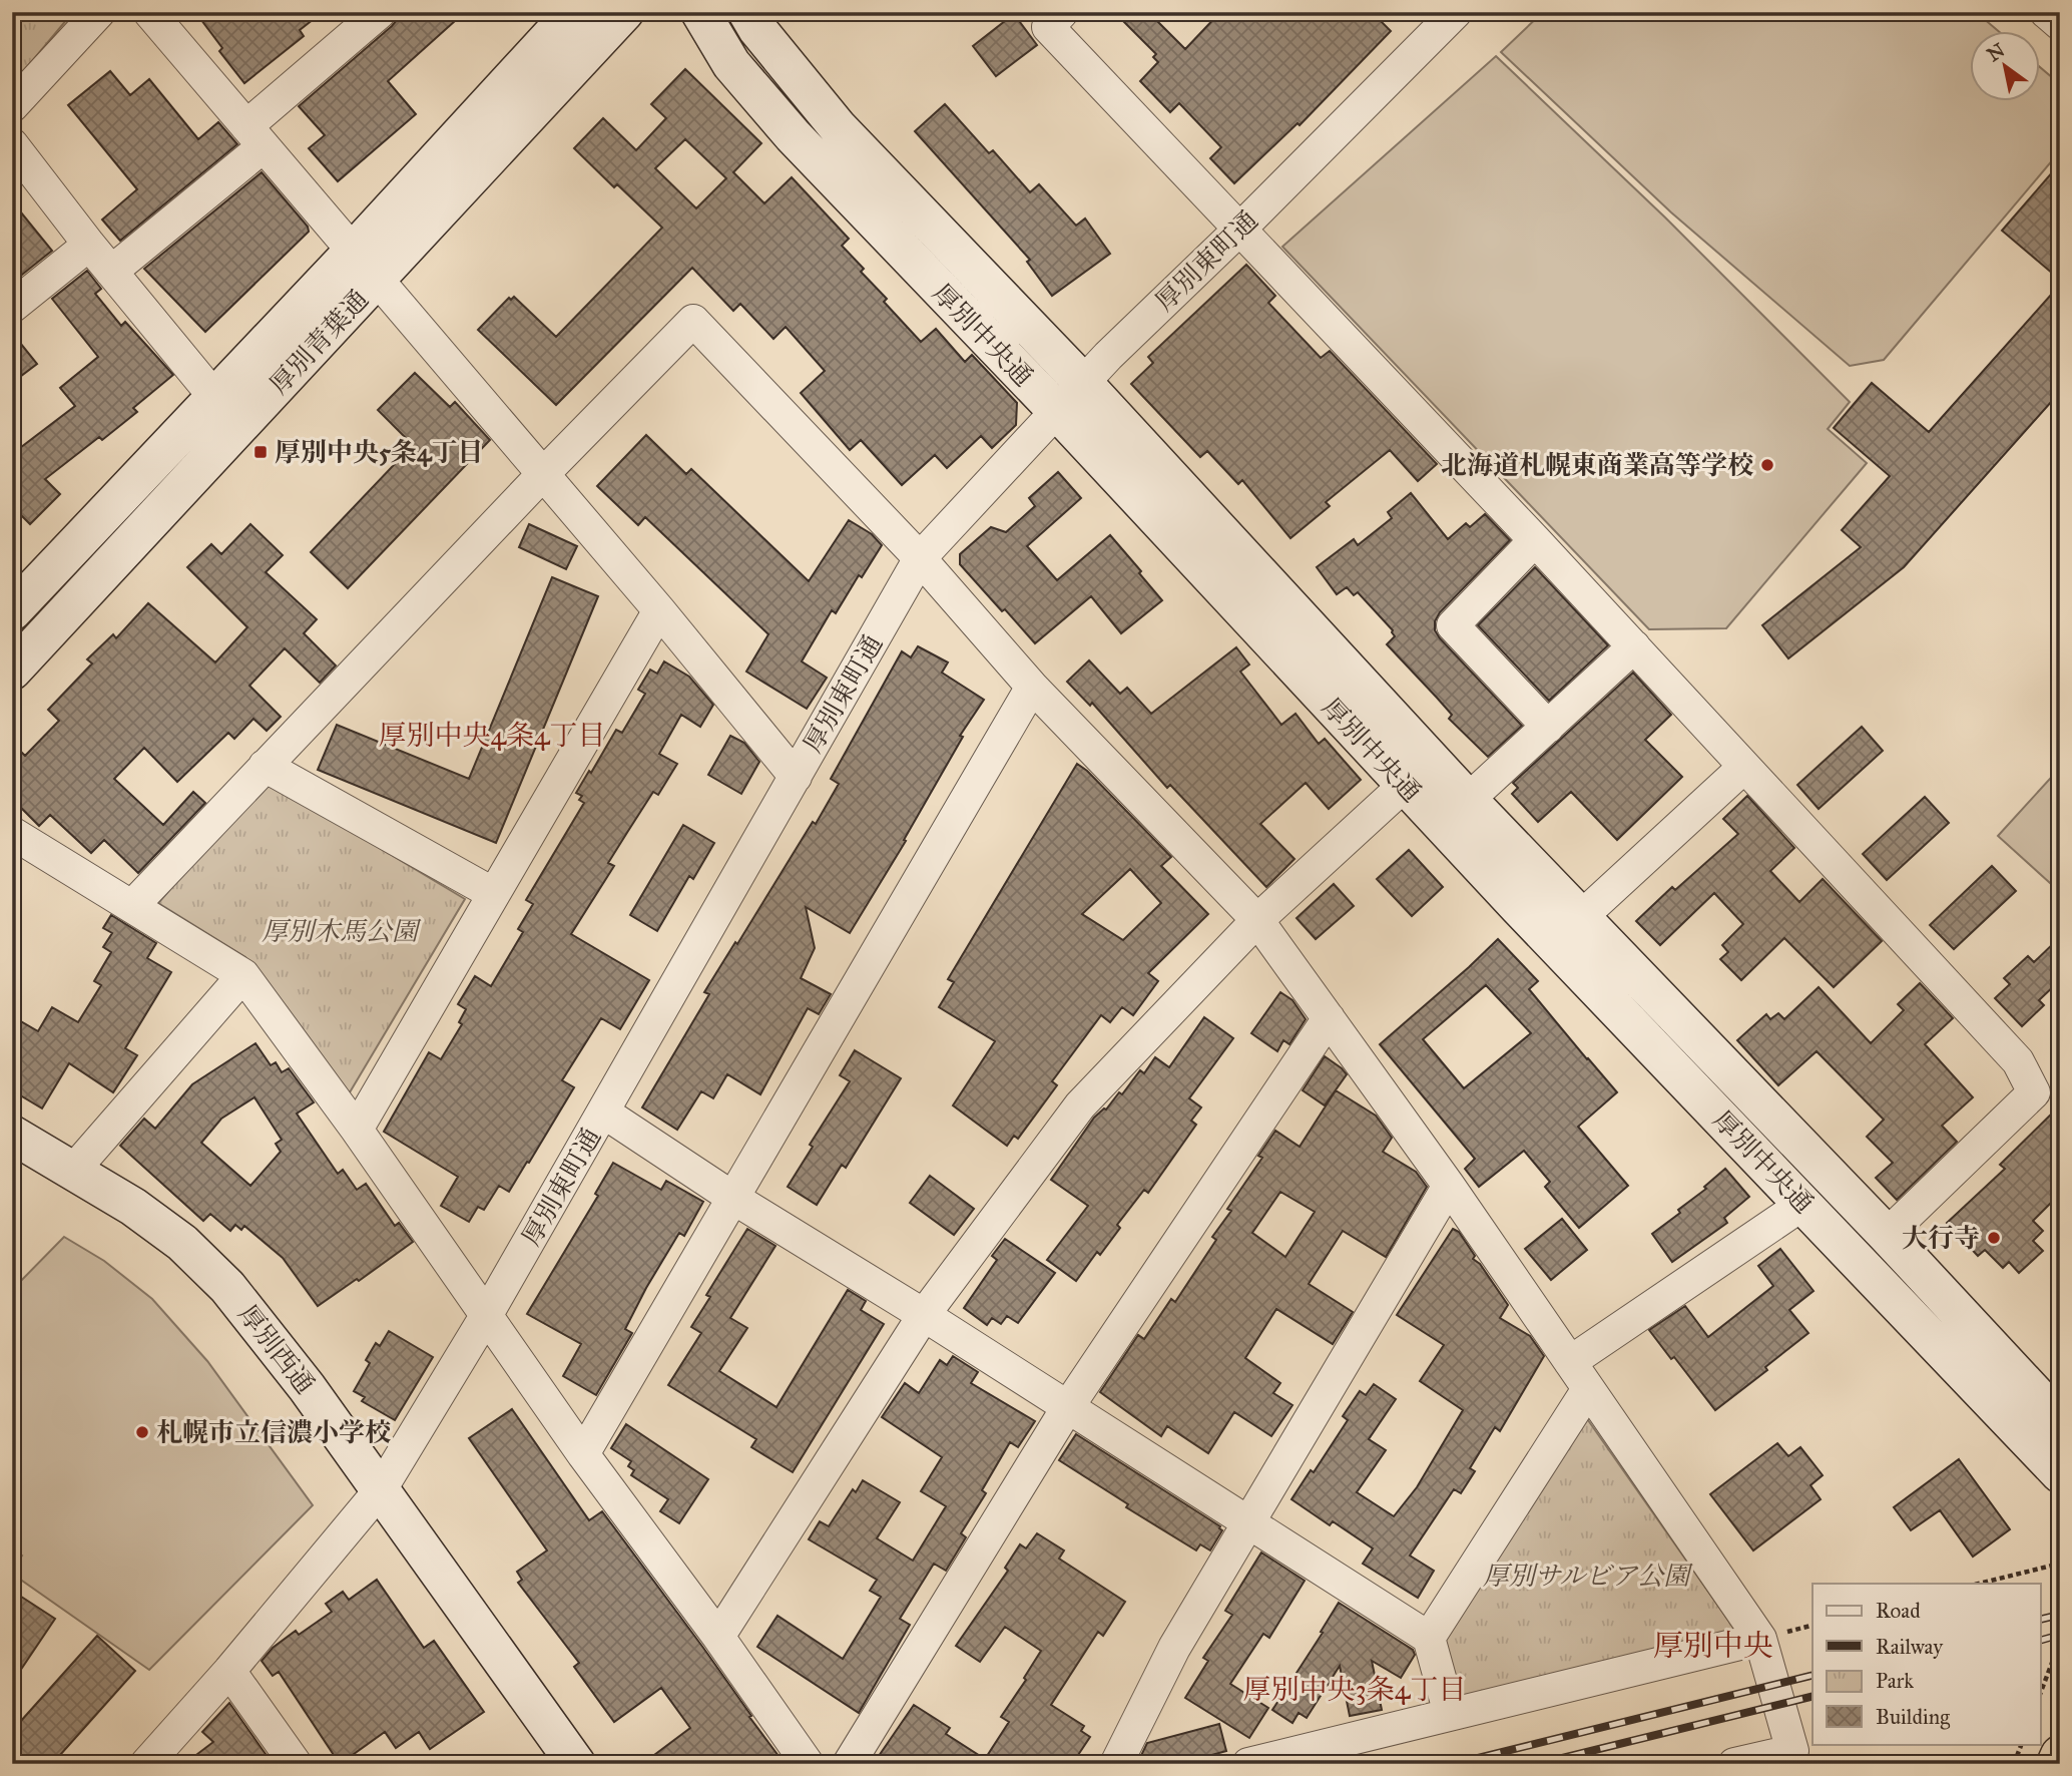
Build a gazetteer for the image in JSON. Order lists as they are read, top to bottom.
{
  "streets": {
    "street": [
      "厚別東町通",
      "厚別中央通",
      "厚別青葉通",
      "厚別西通"
    ]
  },
  "crossings": [
    ["厚別東町通", "厚別中央通"],
    ["厚別東町通", "厚別西通"]
  ],
  "districts": ["厚別中央4条4丁目", "厚別中央", "厚別中央3条4丁目"],
  "parks": ["厚別木馬公園", "厚別サルビア公園"],
  "places": {
    "transit": ["厚別中央5条4丁目"],
    "other": ["北海道札幌東商業高等学校", "大行寺", "札幌市立信濃小学校"]
  },
  "legend": [
    "Road",
    "Railway",
    "Park",
    "Building"
  ],
  "north": "top left"
}
